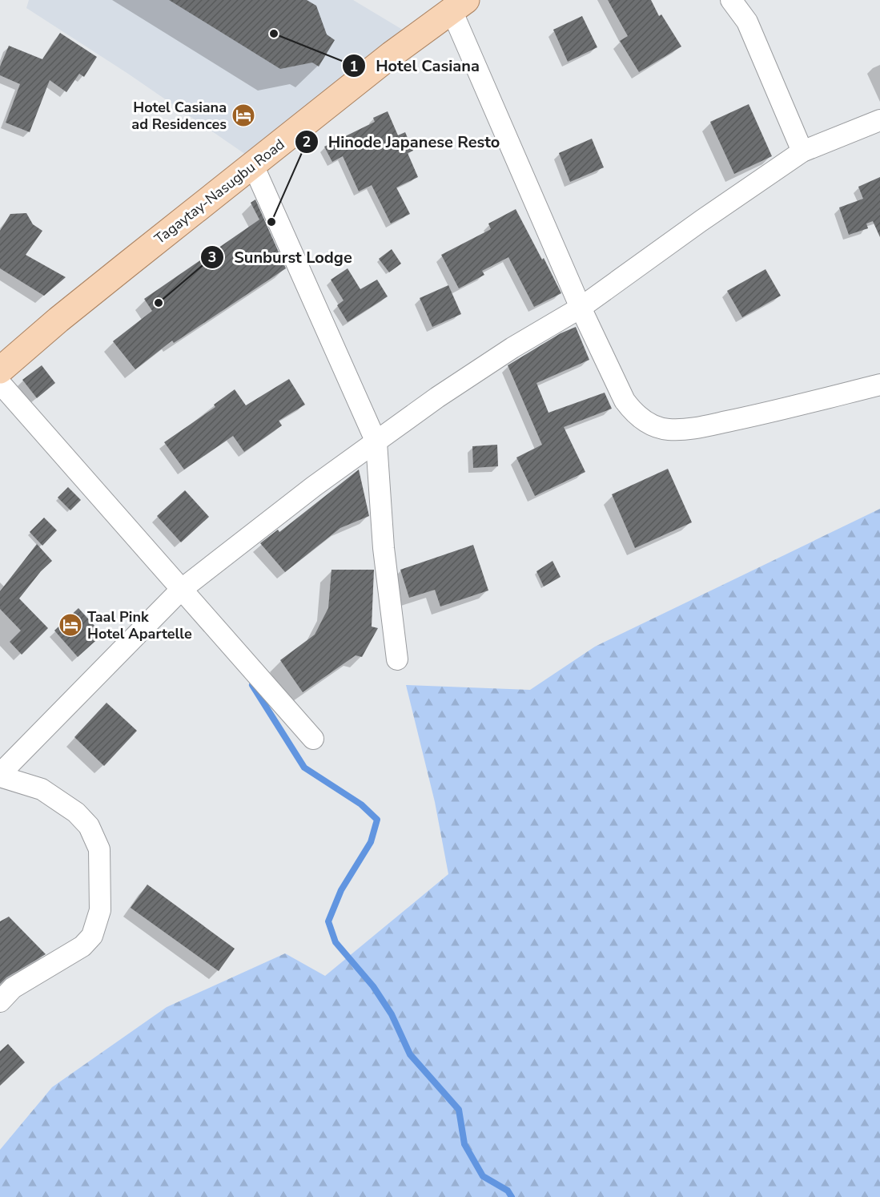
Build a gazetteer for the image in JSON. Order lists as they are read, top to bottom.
{
  "streets": {
    "main road": ["Tagaytay-Nasugbu Road"]
  },
  "places": {
    "other": ["Hotel Casiana", "Hinode Japanese Resto", "Sunburst Lodge"],
    "hotel": ["Hotel Casiana ad Residences", "Taal Pink Hotel Apartelle"]
  }
}
